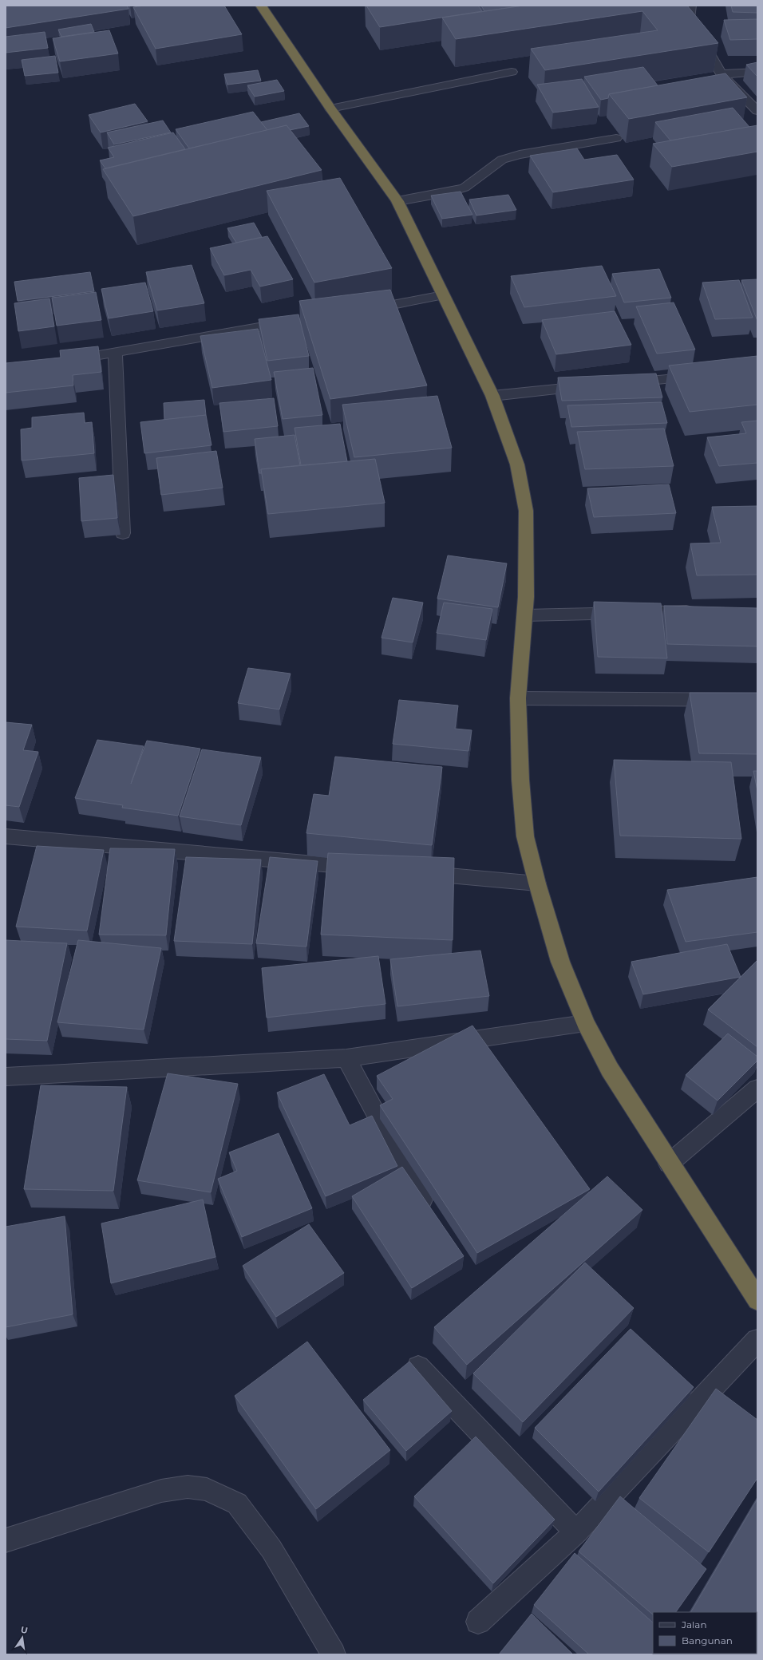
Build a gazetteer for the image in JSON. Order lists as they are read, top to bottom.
{
  "legend": ["Jalan", "Bangunan"],
  "north": "top"
}
